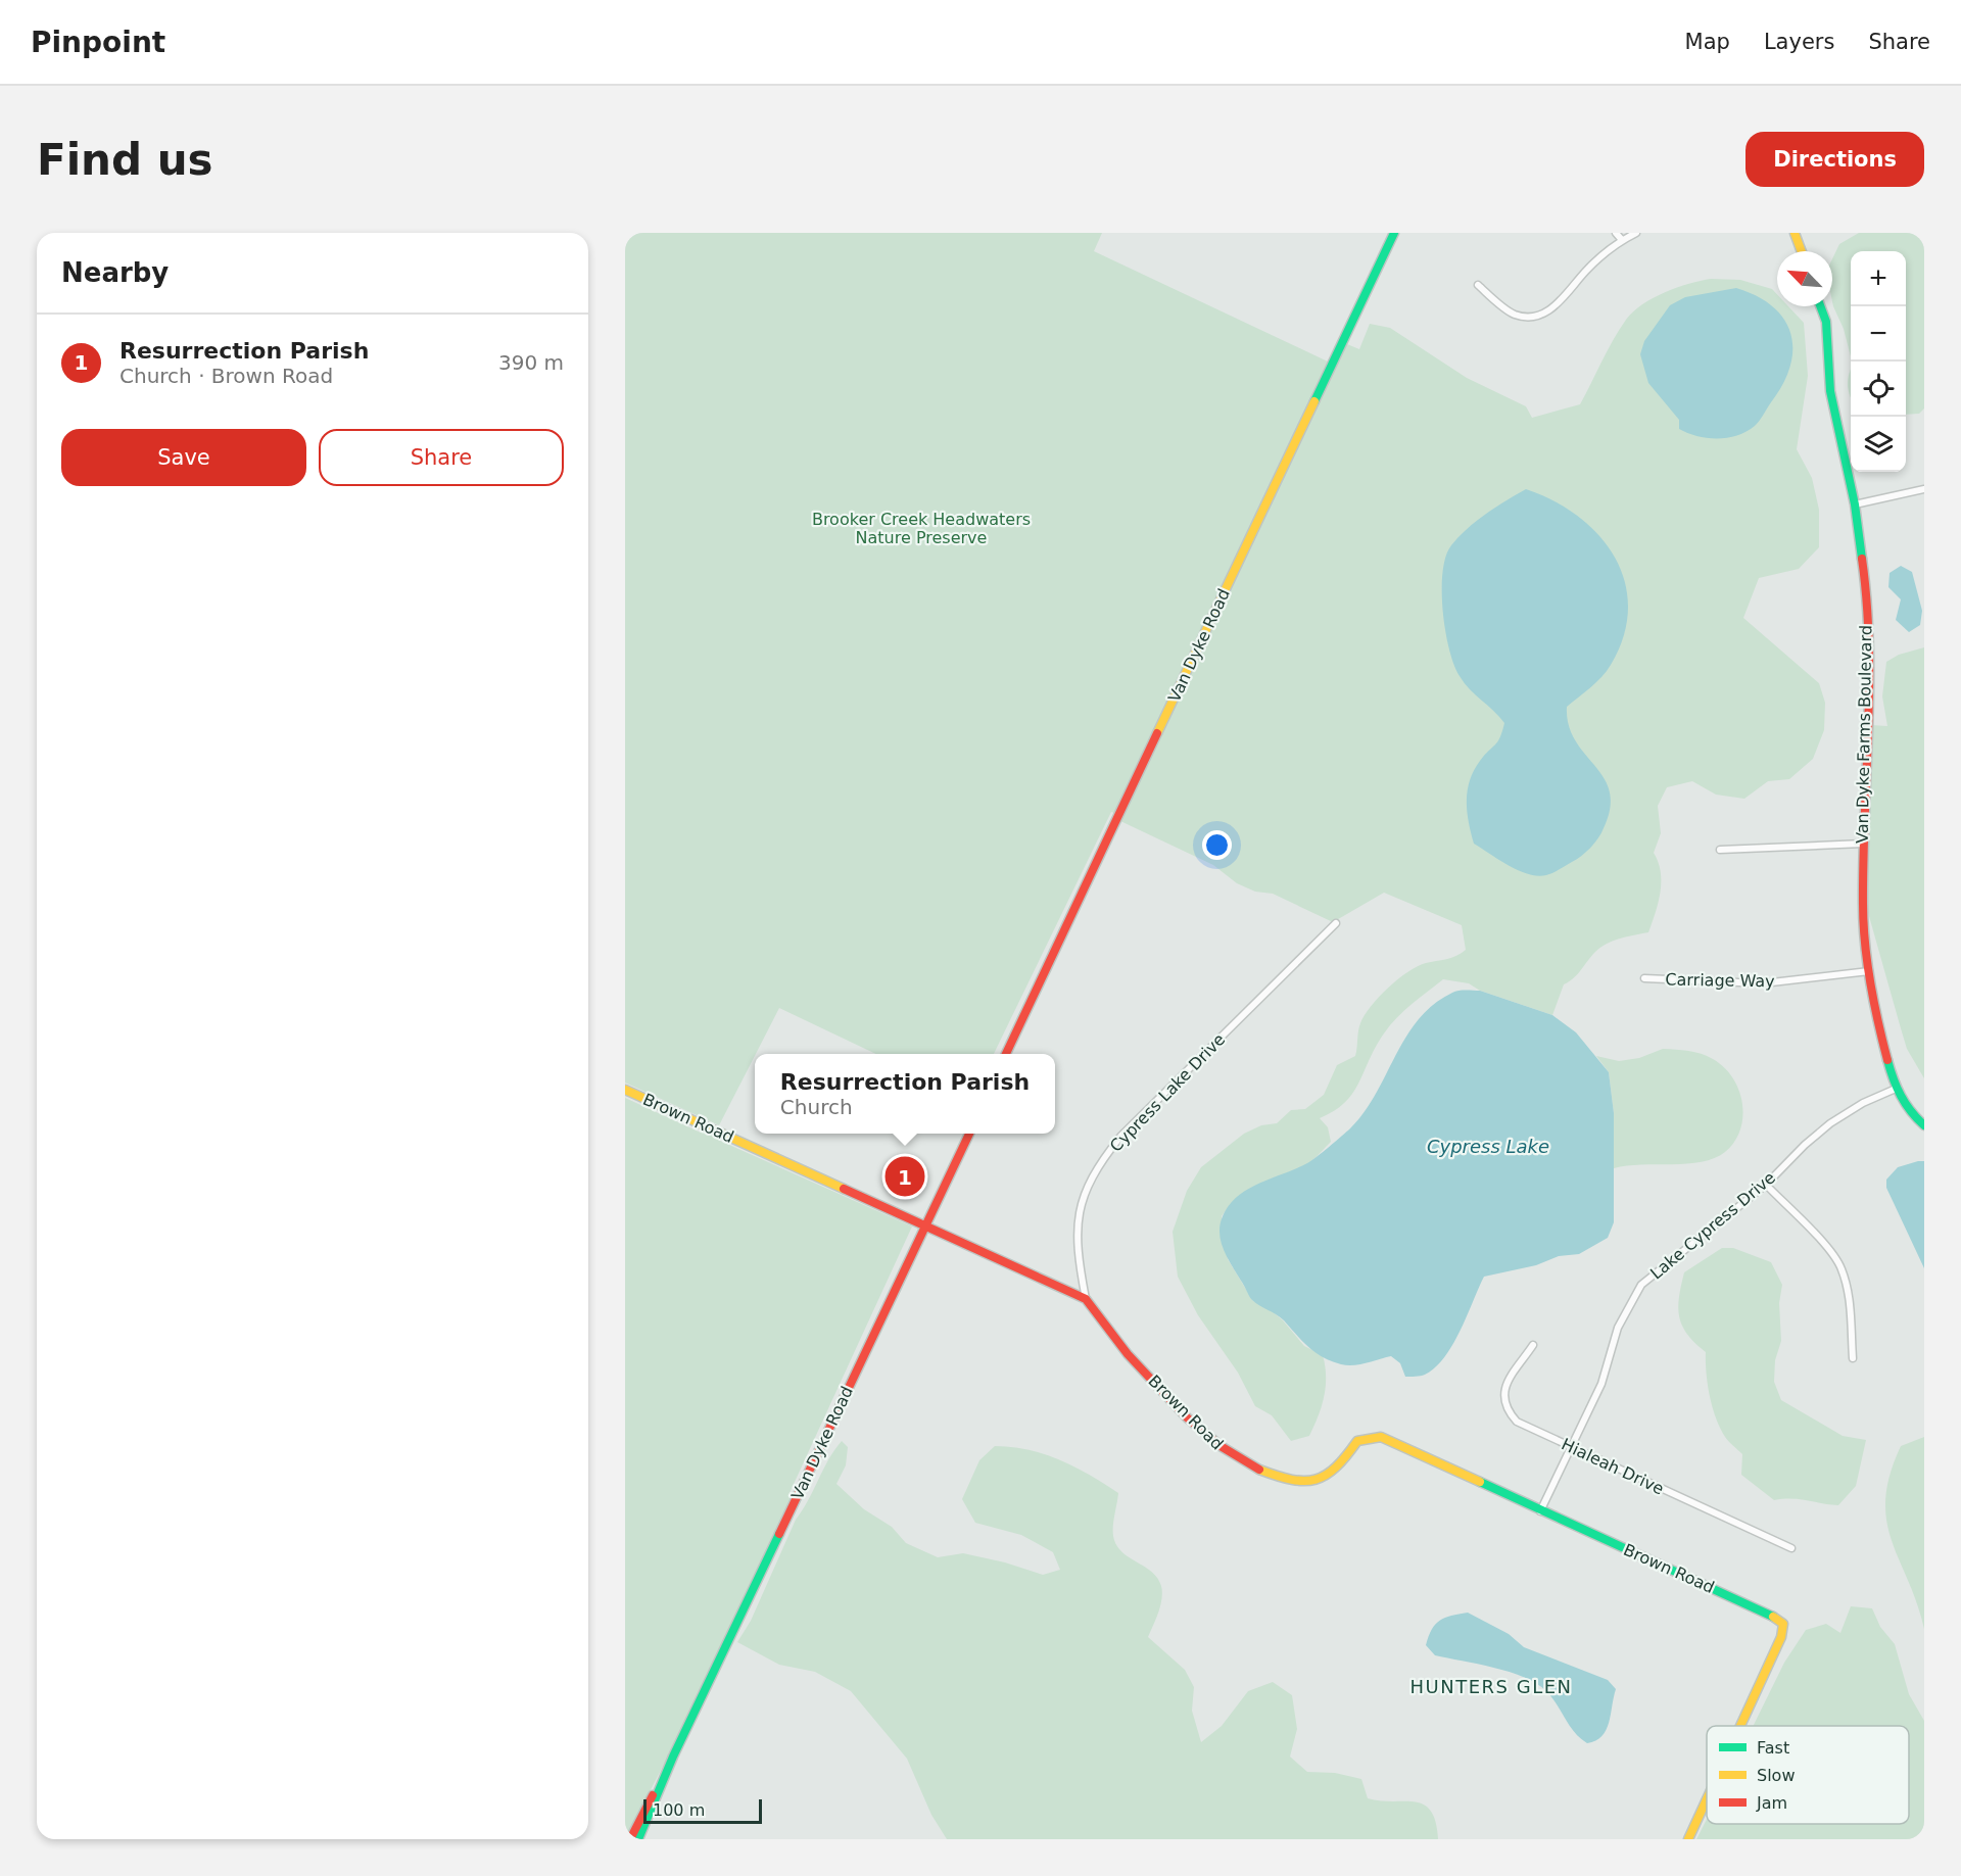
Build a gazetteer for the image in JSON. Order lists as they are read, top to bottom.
{
  "streets": {
    "street": [
      "Van Dyke Road",
      "Van Dyke Farms Boulevard",
      "Carriage Way",
      "Cypress Lake Drive",
      "Brown Road",
      "Lake Cypress Drive",
      "Hialeah Drive"
    ]
  },
  "crossings": [
    ["Van Dyke Road", "Brown Road"],
    ["Van Dyke Farms Boulevard", "Carriage Way"],
    ["Van Dyke Farms Boulevard", "Lake Cypress Drive"],
    ["Cypress Lake Drive", "Brown Road"],
    ["Brown Road", "Lake Cypress Drive"],
    ["Lake Cypress Drive", "Hialeah Drive"]
  ],
  "districts": ["HUNTERS GLEN"],
  "water": ["Cypress Lake"],
  "parks": ["Brooker Creek Headwaters Nature Preserve"],
  "legend": ["Fast", "Slow", "Jam"],
  "scale_bar": "100 m",
  "north": "top left",
  "page": {
    "header": "Pinpoint",
    "nav": ["Map", "Layers", "Share"],
    "buttons": [
      "Directions",
      ["Save", "Share"]
    ],
    "title": "Find us",
    "heading": "Nearby",
    "map_buttons": ["+", "−"],
    "list": [
      {
        "mark": "1",
        "name": "Resurrection Parish",
        "note": "Church · Brown Road",
        "value": "390 m"
      }
    ],
    "popup": ["Resurrection Parish", "Church"],
    "pins": "1",
    "scale": "100 m"
  }
}
